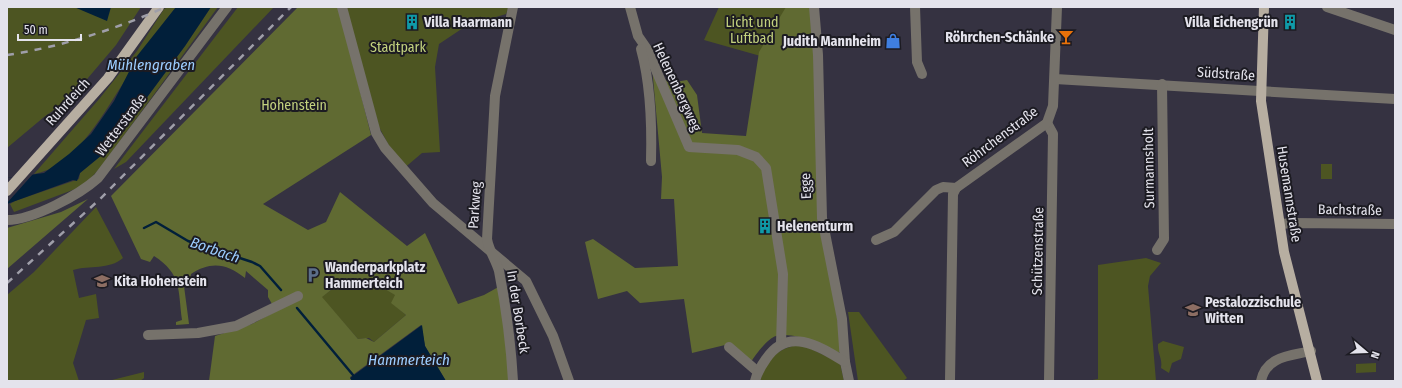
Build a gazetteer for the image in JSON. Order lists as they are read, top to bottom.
{
  "streets": {
    "main road": ["Ruhrdeich", "Husemannstraße"],
    "street": [
      "Südstraße",
      "Helenenbergweg",
      "Wetterstraße",
      "Röhrchenstraße",
      "Surmannsholt",
      "Egge",
      "Parkweg",
      "Bachstraße",
      "Schützenstraße",
      "In der Borbeck"
    ]
  },
  "crossings": [
    ["Südstraße", "Röhrchenstraße"],
    ["Südstraße", "Surmannsholt"],
    ["Südstraße", "Husemannstraße"],
    ["Röhrchenstraße", "Schützenstraße"],
    ["Husemannstraße", "Bachstraße"],
    ["Parkweg", "In der Borbeck"]
  ],
  "water": ["Mühlengraben", "Borbach", "Hammerteich"],
  "parks": ["Licht und Luftbad", "Stadtpark", "Hohenstein"],
  "places": {
    "building": ["Villa Haarmann", "Villa Eichengrün", "Helenenturm"],
    "bar": ["Röhrchen-Schänke"],
    "shop": ["Judith Mannheim"],
    "parking": ["Wanderparkplatz Hammerteich"],
    "school or university": ["Kita Hohenstein", "Pestalozzischule Witten"]
  },
  "scale_bar": "50 m",
  "north": "right"
}
